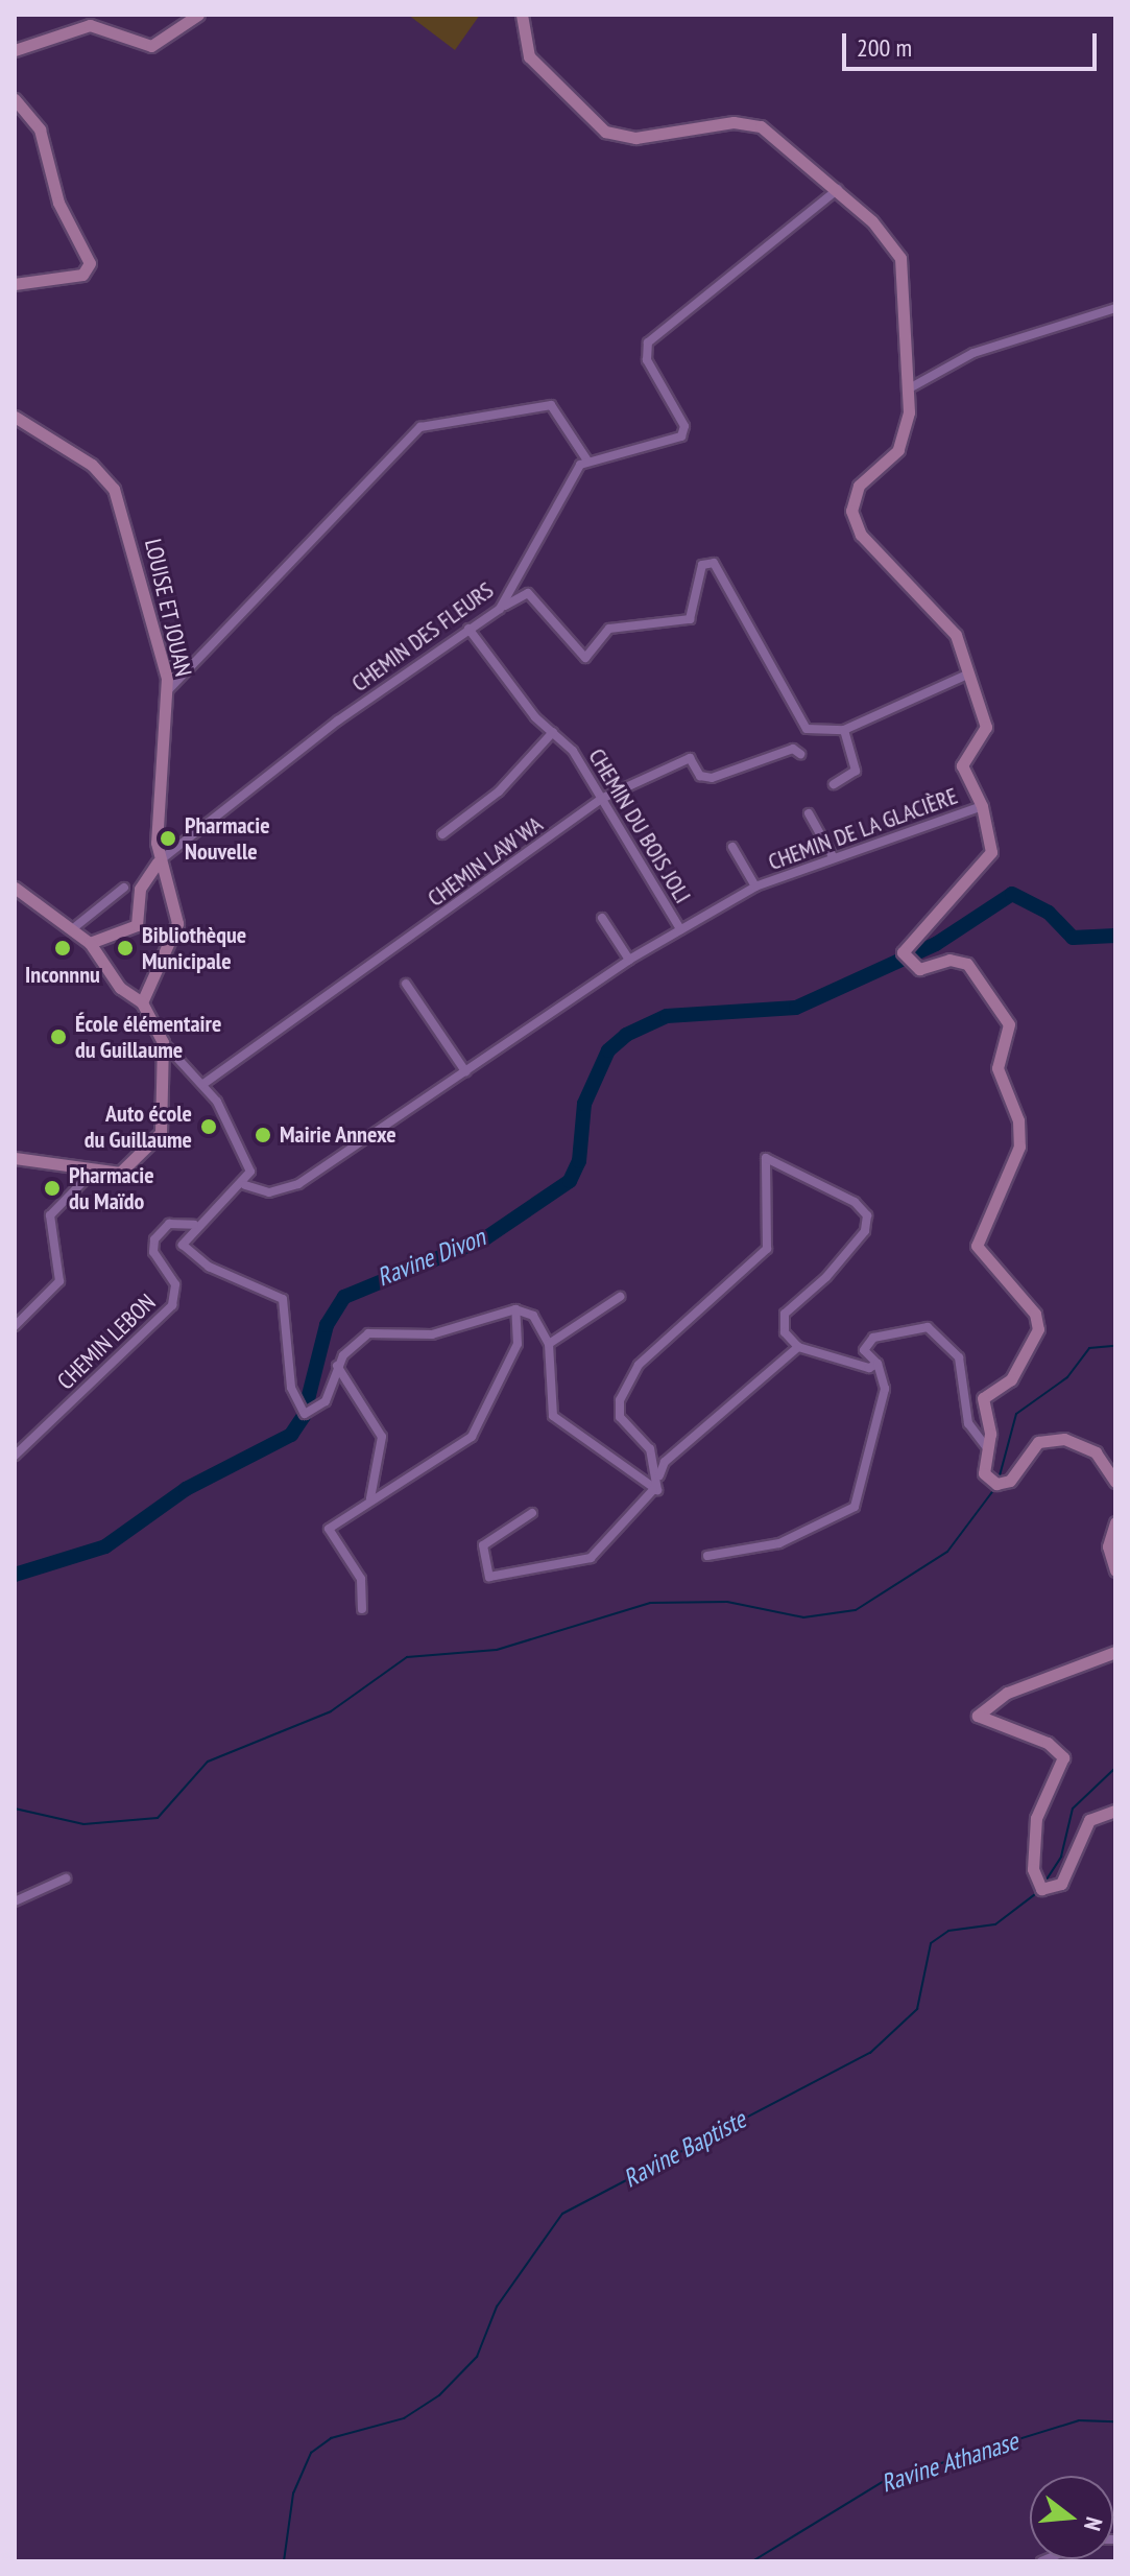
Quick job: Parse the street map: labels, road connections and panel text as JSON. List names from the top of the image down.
{
  "streets": {
    "street": [
      "LOUISE ET JOUAN",
      "CHEMIN DES FLEURS",
      "CHEMIN DU BOIS JOLI",
      "CHEMIN DE LA GLACIÈRE",
      "CHEMIN LAW WA",
      "CHEMIN LEBON"
    ]
  },
  "crossings": [
    ["LOUISE ET JOUAN", "CHEMIN DES FLEURS"],
    ["CHEMIN DES FLEURS", "CHEMIN DU BOIS JOLI"],
    ["CHEMIN DU BOIS JOLI", "CHEMIN DE LA GLACIÈRE"],
    ["CHEMIN DU BOIS JOLI", "CHEMIN LAW WA"]
  ],
  "water": ["Ravine Divon", "Ravine Baptiste", "Ravine Athanase"],
  "places": [
    "Pharmacie Nouvelle",
    "Inconnnu",
    "Bibliothèque Municipale",
    "École élémentaire du Guillaume",
    "Auto école du Guillaume",
    "Mairie Annexe",
    "Pharmacie du Maïdo"
  ],
  "scale_bar": "200 m",
  "north": "right"
}
